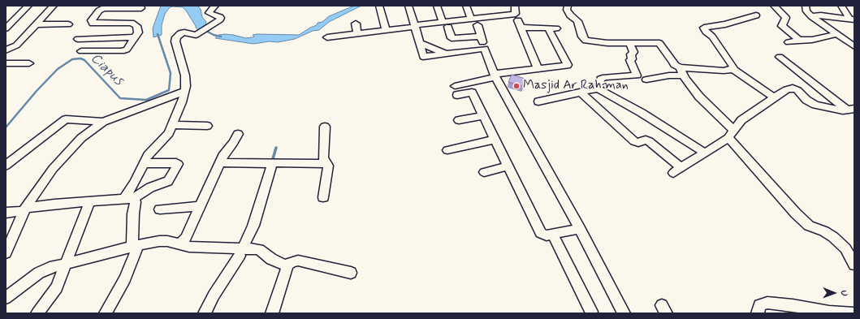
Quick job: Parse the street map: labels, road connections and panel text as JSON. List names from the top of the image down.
{
  "water": ["Ciapus"],
  "places": ["Masjid Ar Rahman"],
  "north": "right"
}
